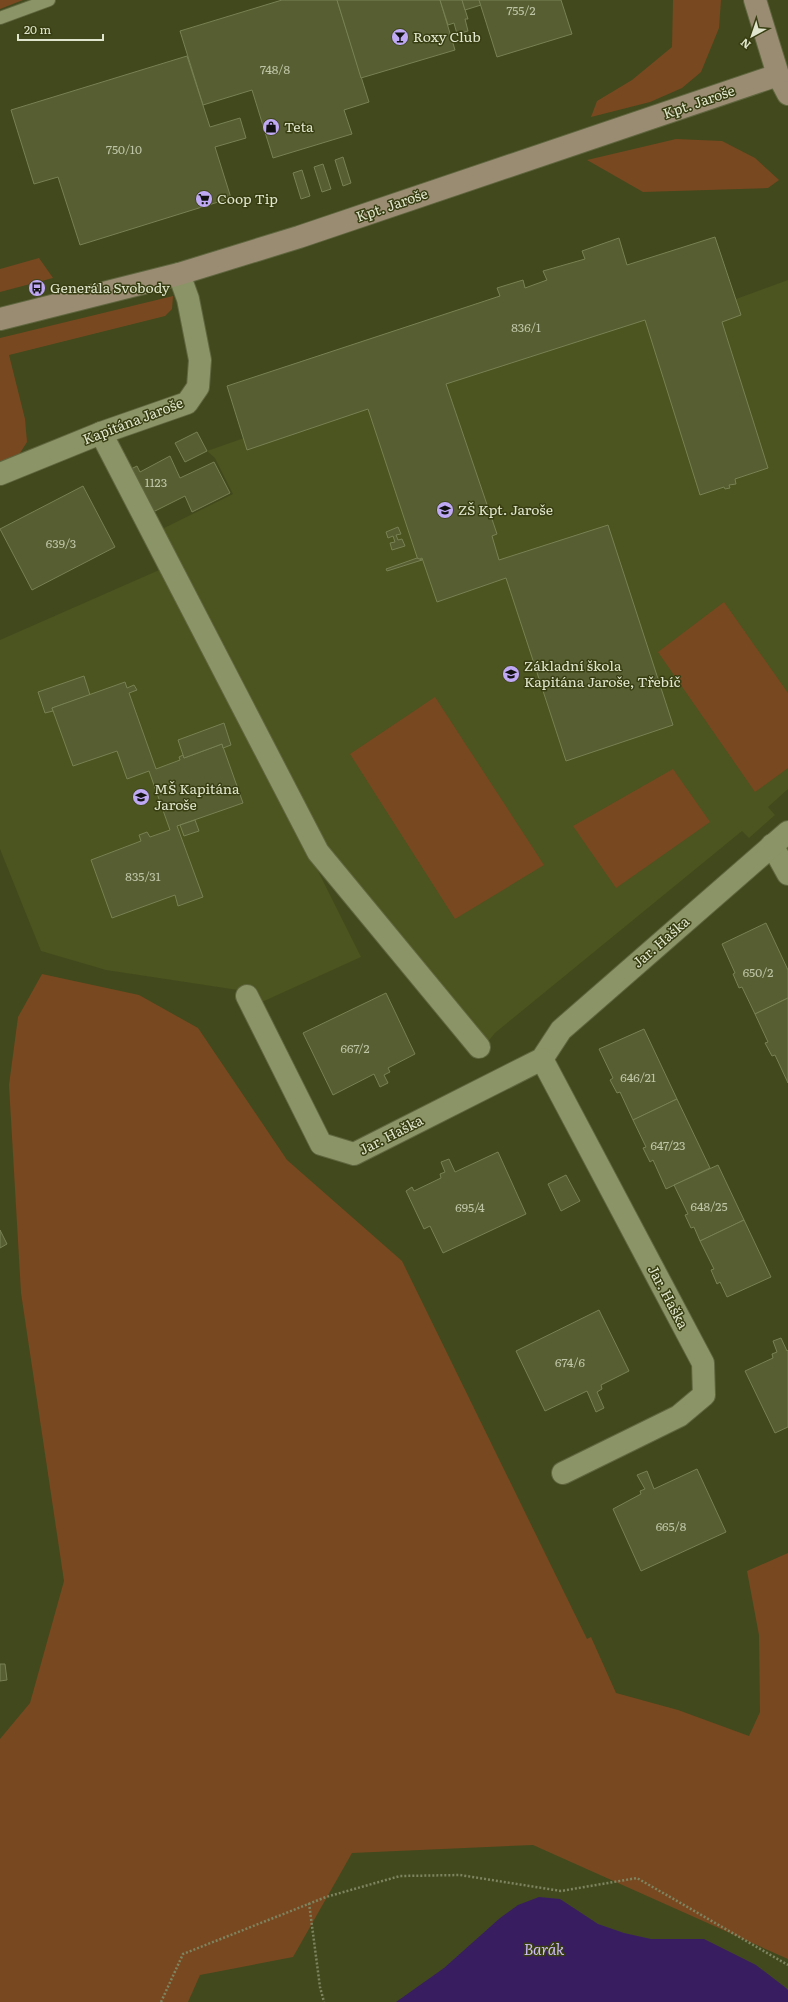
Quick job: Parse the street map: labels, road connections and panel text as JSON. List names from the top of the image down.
{
  "streets": {
    "street": ["Kpt. Jaroše", "Kapitána Jaroše", "Jar. Haška"]
  },
  "crossings": [
    ["Kpt. Jaroše", "Kapitána Jaroše"]
  ],
  "water": ["Barák"],
  "places": {
    "bar": ["Roxy Club"],
    "shop": ["Teta"],
    "supermarket": ["Coop Tip"],
    "bus stop": ["Generála Svobody"],
    "school or university": ["ZŠ Kpt. Jaroše", "Základní škola Kapitána Jaroše, Třebíč", "MŠ Kapitána Jaroše"]
  },
  "house_numbers": [
    "755/2",
    "748/8",
    "750/10",
    "836/1",
    "1123",
    "639/3",
    "835/31",
    "650/2",
    "667/2",
    "646/21",
    "647/23",
    "648/25",
    "695/4",
    "674/6",
    "665/8"
  ],
  "scale_bar": "20 m",
  "north": "bottom left"
}
